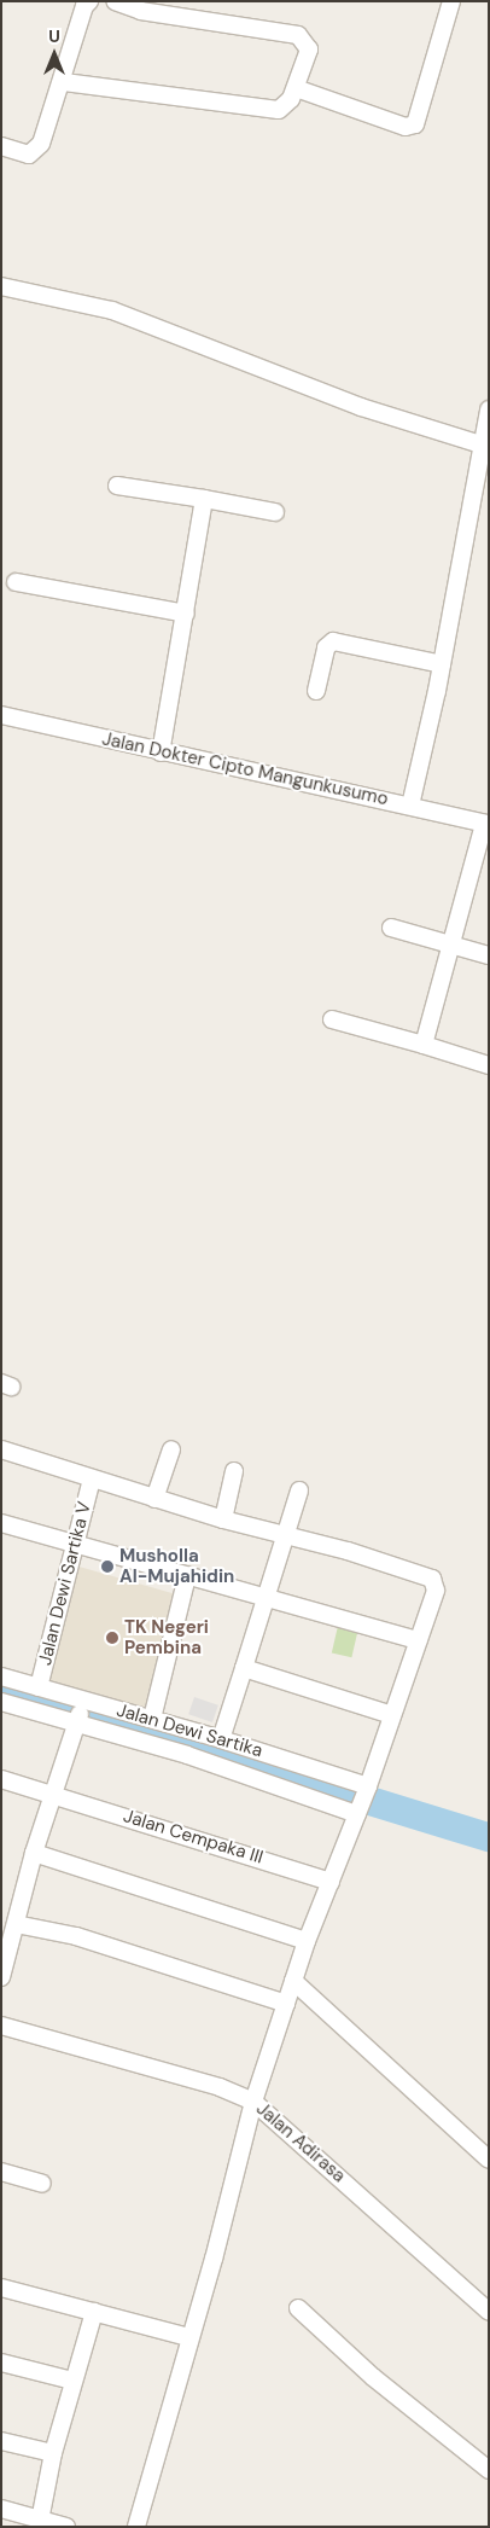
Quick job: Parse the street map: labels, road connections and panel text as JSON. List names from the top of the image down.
{
  "streets": {
    "street": [
      "Jalan Dokter Cipto Mangunkusumo",
      "Jalan Dewi Sartika V",
      "Jalan Dewi Sartika",
      "Jalan Cempaka III",
      "Jalan Adirasa"
    ]
  },
  "crossings": [
    ["Jalan Dewi Sartika V", "Jalan Dewi Sartika"]
  ],
  "places": ["Musholla Al-Mujahidin", "TK Negeri Pembina"],
  "north": "top"
}
